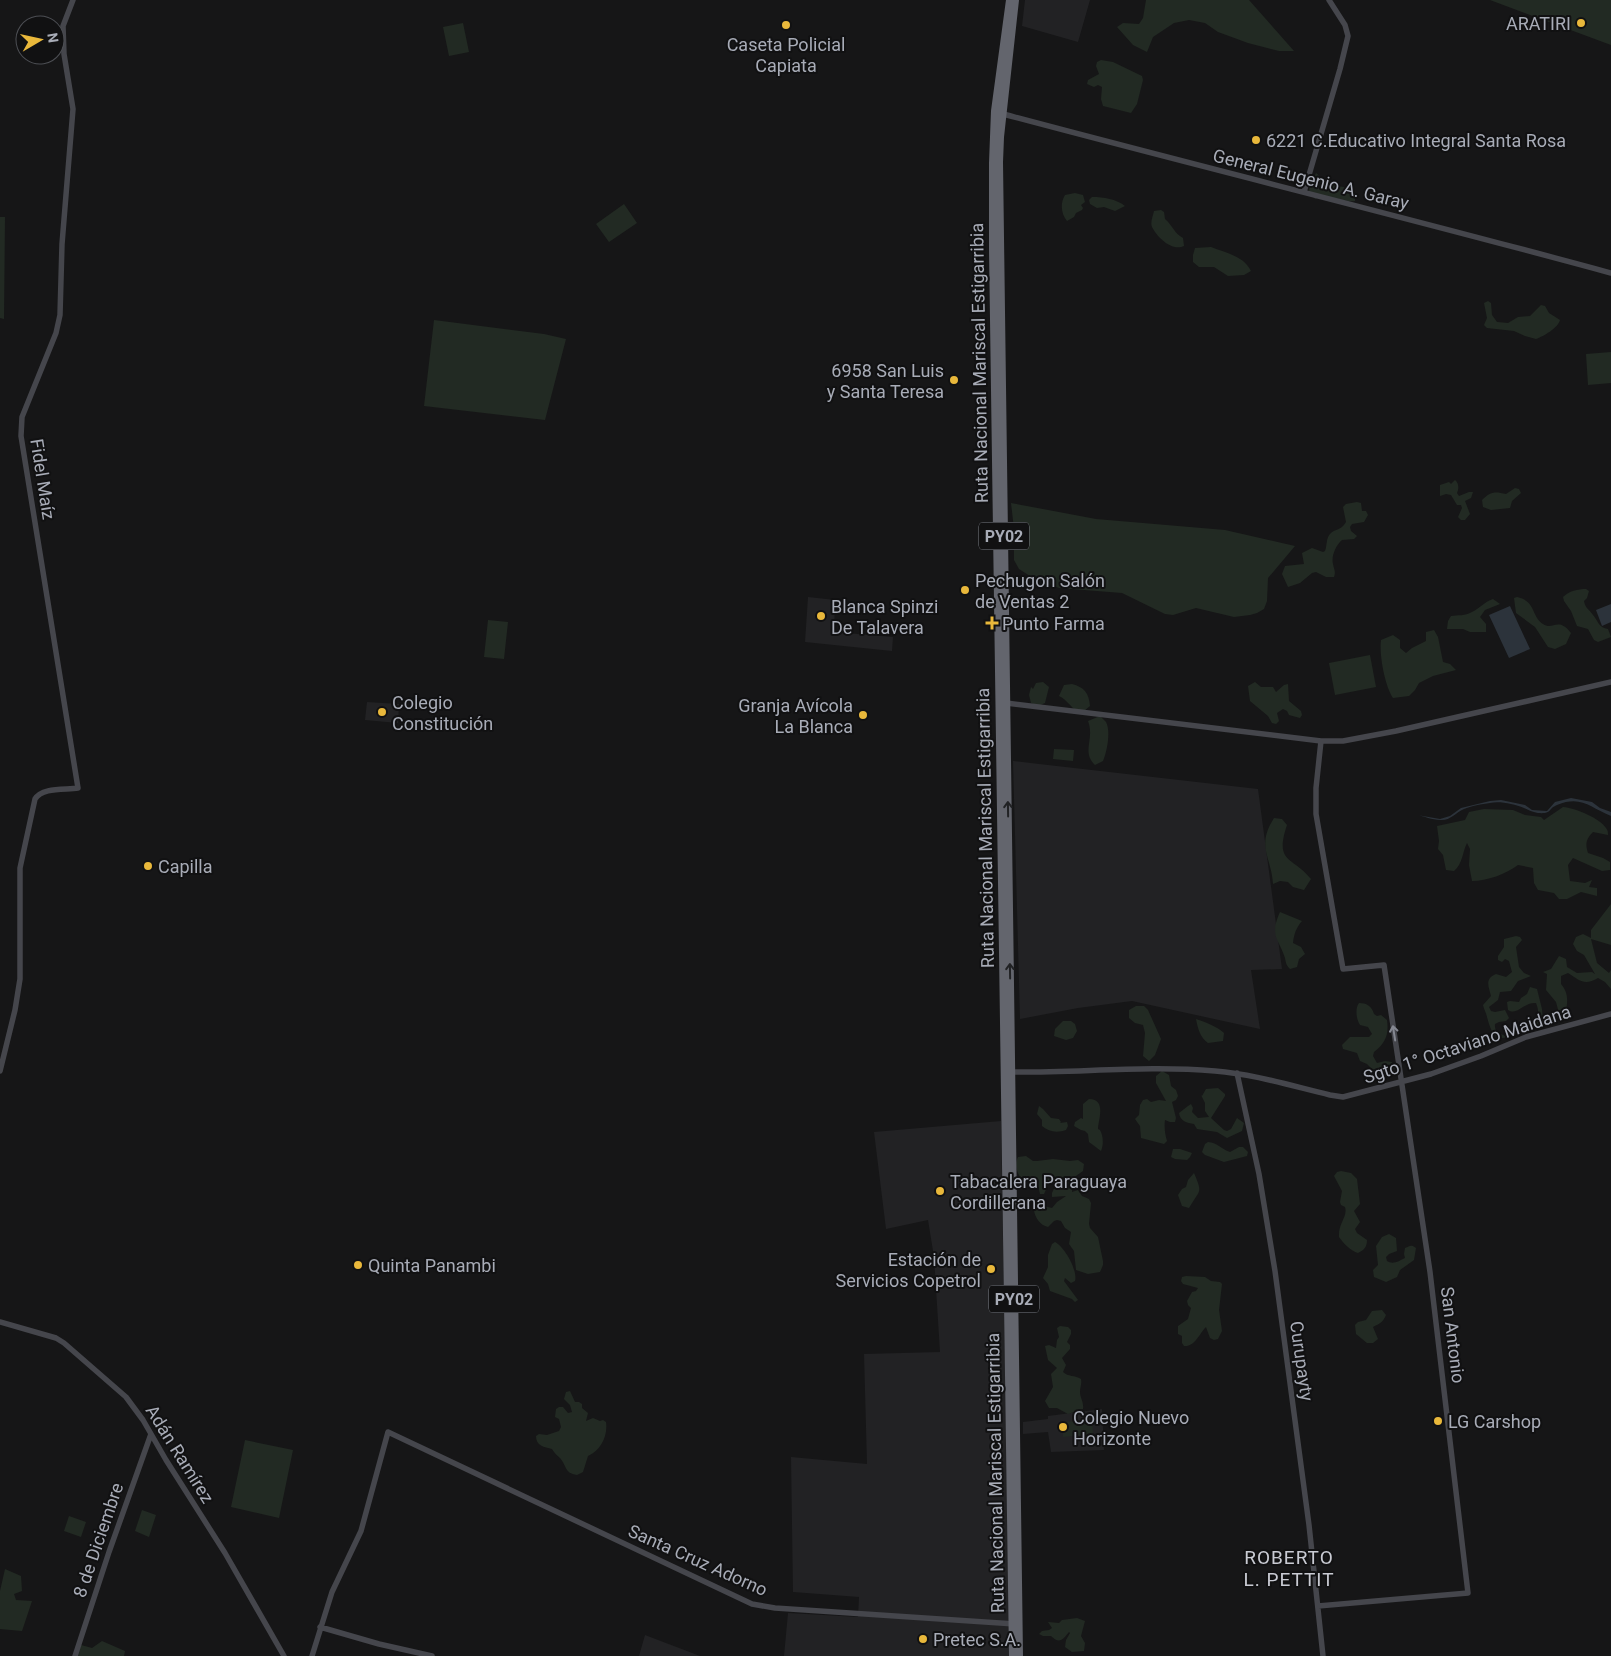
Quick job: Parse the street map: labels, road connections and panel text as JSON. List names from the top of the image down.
{
  "streets": {
    "highway": ["Ruta Nacional Mariscal Estigarribia", "PY02"],
    "street": [
      "General Eugenio A. Garay",
      "Fidel Maíz",
      "Sgto 1° Octaviano Maidana",
      "San Antonio",
      "Curupayty",
      "Adán Ramírez",
      "8 de Diciembre",
      "Santa Cruz Adorno"
    ]
  },
  "crossings": [
    ["General Eugenio A. Garay", "Ruta Nacional Mariscal Estigarribia"],
    ["Ruta Nacional Mariscal Estigarribia", "Sgto 1° Octaviano Maidana"],
    ["Ruta Nacional Mariscal Estigarribia", "Santa Cruz Adorno"],
    ["Sgto 1° Octaviano Maidana", "San Antonio"],
    ["Sgto 1° Octaviano Maidana", "Curupayty"],
    ["San Antonio", "Curupayty"],
    ["Adán Ramírez", "8 de Diciembre"]
  ],
  "districts": ["ROBERTO L. PETTIT"],
  "places": {
    "other": [
      "ARATIRI",
      "Caseta Policial Capiata",
      "6221 C.Educativo Integral Santa Rosa",
      "6958 San Luis y Santa Teresa",
      "Pechugon Salón de Ventas 2",
      "Blanca Spinzi De Talavera",
      "Colegio Constitución",
      "Granja Avícola La Blanca",
      "Capilla",
      "Tabacalera Paraguaya Cordillerana",
      "Quinta Panambi",
      "Estación de Servicios Copetrol",
      "LG Carshop",
      "Colegio Nuevo Horizonte",
      "Pretec S.A."
    ],
    "health": ["Punto Farma"]
  },
  "north": "right"
}
